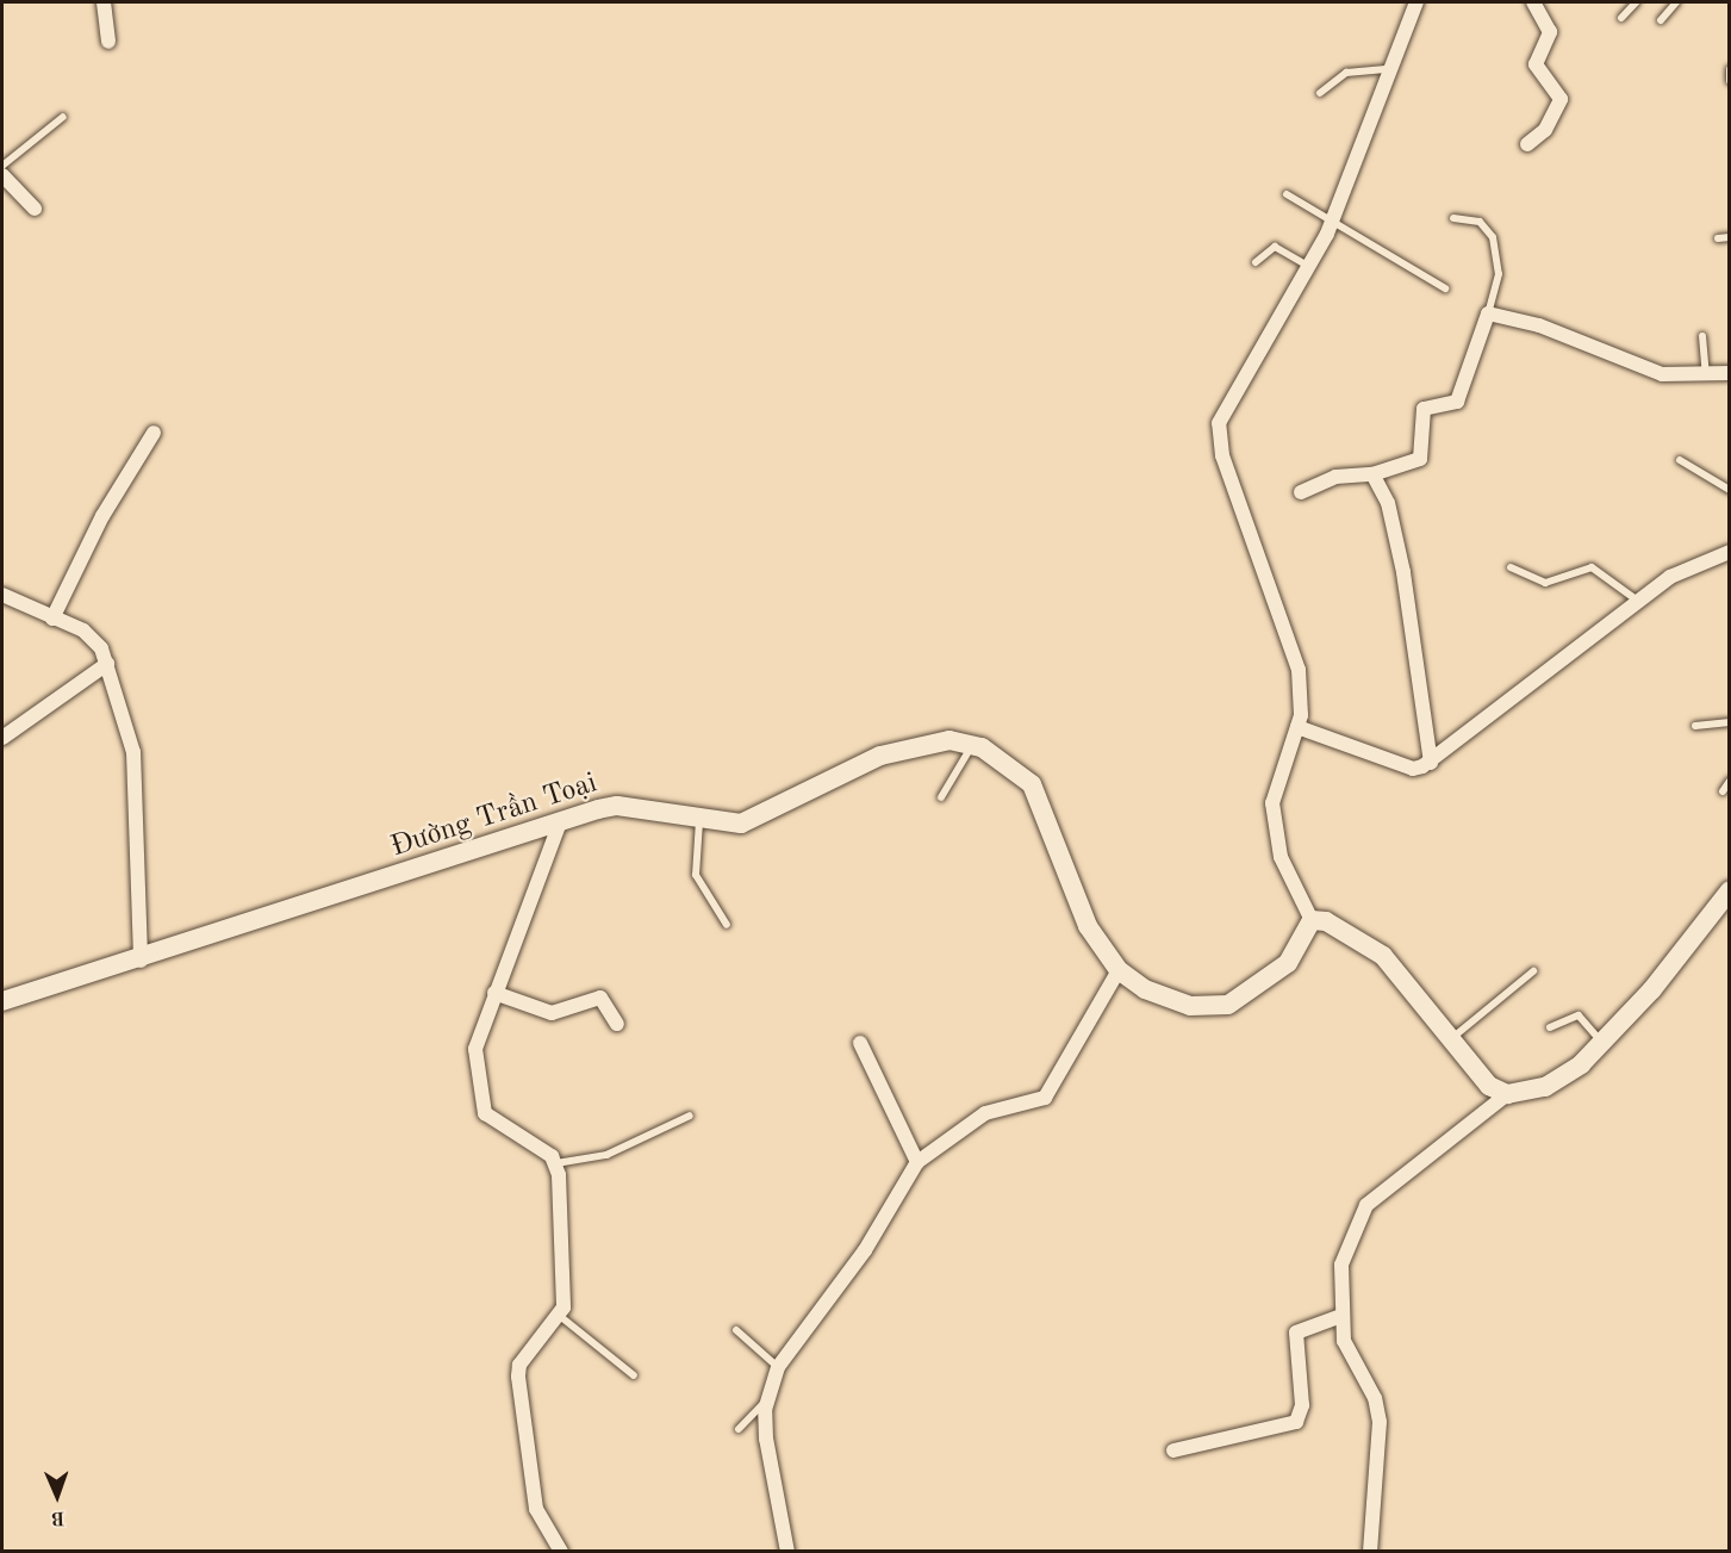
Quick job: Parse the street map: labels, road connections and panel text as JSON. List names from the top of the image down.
{
  "streets": {
    "street": ["Đường Trần Toại"]
  },
  "north": "bottom"
}
